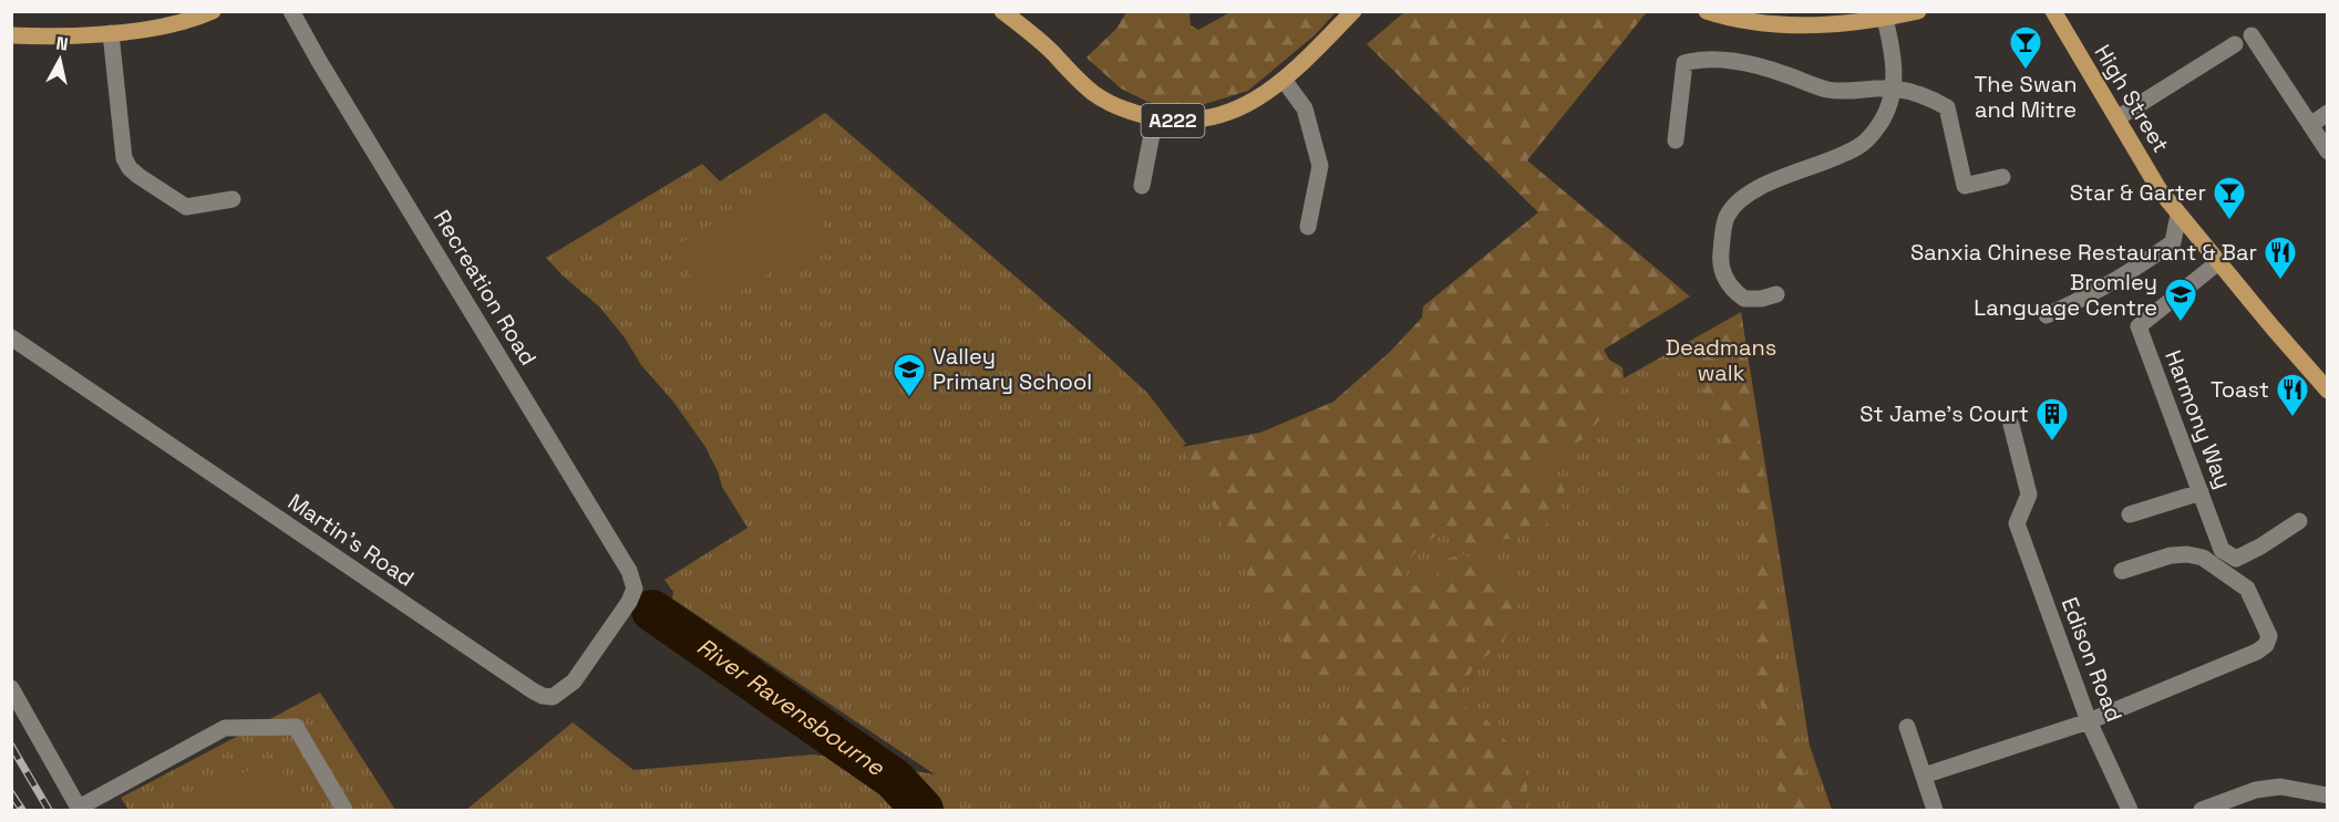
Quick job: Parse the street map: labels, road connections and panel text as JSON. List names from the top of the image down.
{
  "streets": {
    "main road": ["High Street", "A222"],
    "street": [
      "Recreation Road",
      "Harmony Way",
      "Martin's Road",
      "Edison Road"
    ]
  },
  "crossings": [
    ["High Street", "Harmony Way"],
    ["Recreation Road", "Martin's Road"]
  ],
  "water": ["River Ravensbourne"],
  "parks": ["Deadmans walk"],
  "places": {
    "bar": ["The Swan and Mitre", "Star & Garter"],
    "restaurant": ["Sanxia Chinese Restaurant & Bar", "Toast"],
    "school or university": ["Bromley Language Centre", "Valley Primary School"],
    "building": ["St Jame's Court"]
  },
  "north": "top"
}
